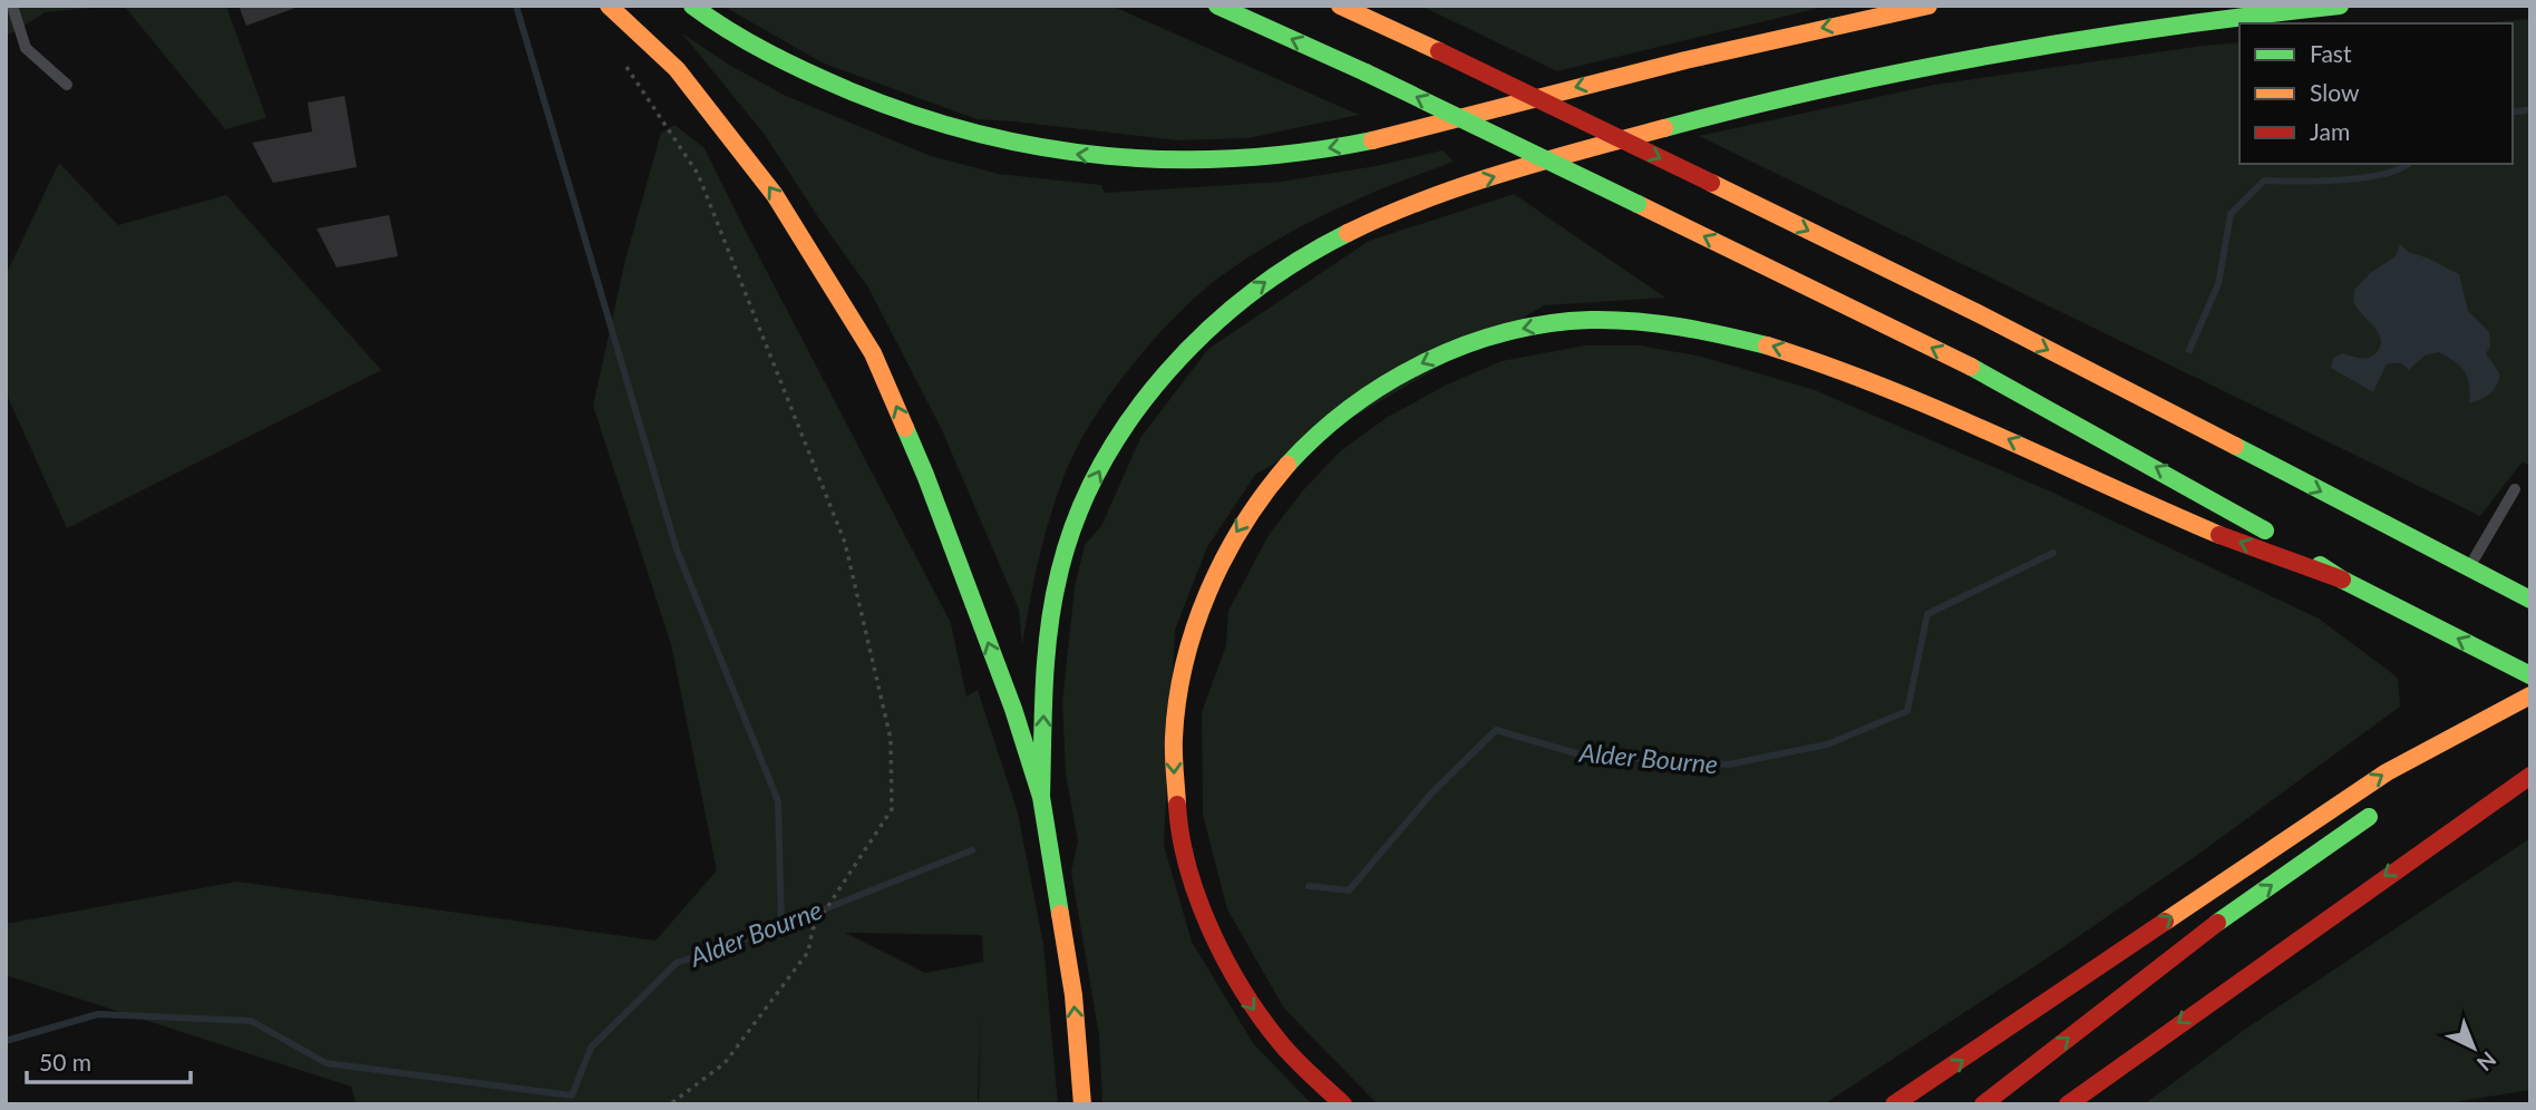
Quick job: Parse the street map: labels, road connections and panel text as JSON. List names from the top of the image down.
{
  "water": ["Alder Bourne"],
  "legend": ["Fast", "Slow", "Jam"],
  "scale_bar": "50 m",
  "north": "bottom right"
}
